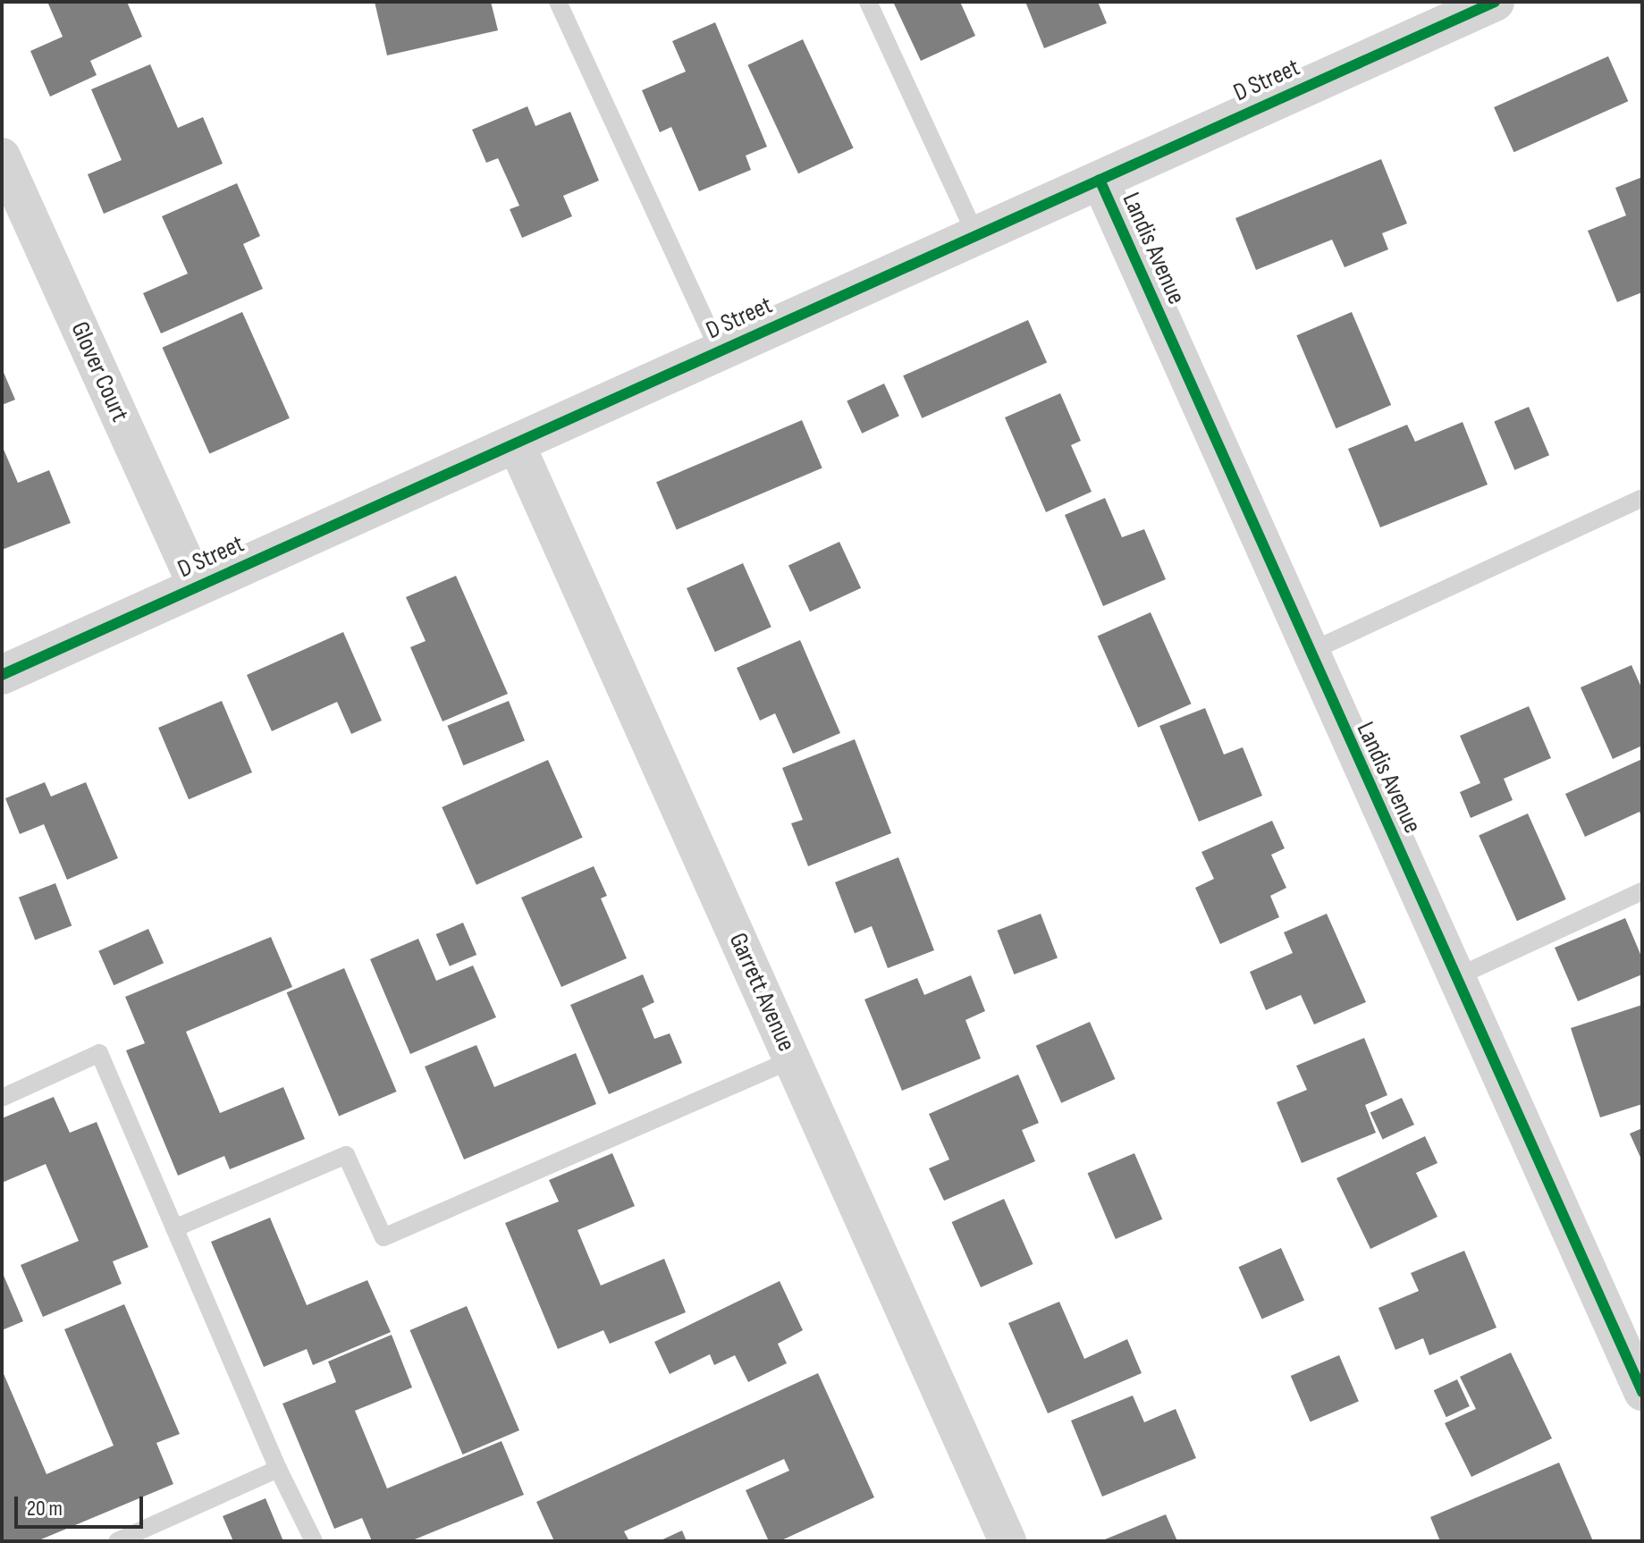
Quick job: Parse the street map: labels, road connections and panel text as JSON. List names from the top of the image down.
{
  "streets": {
    "street": [
      "D Street",
      "Landis Avenue",
      "Glover Court",
      "Garrett Avenue"
    ]
  },
  "crossings": [
    ["D Street", "Landis Avenue"],
    ["D Street", "Glover Court"],
    ["D Street", "Garrett Avenue"]
  ],
  "scale_bar": "20 m"
}
